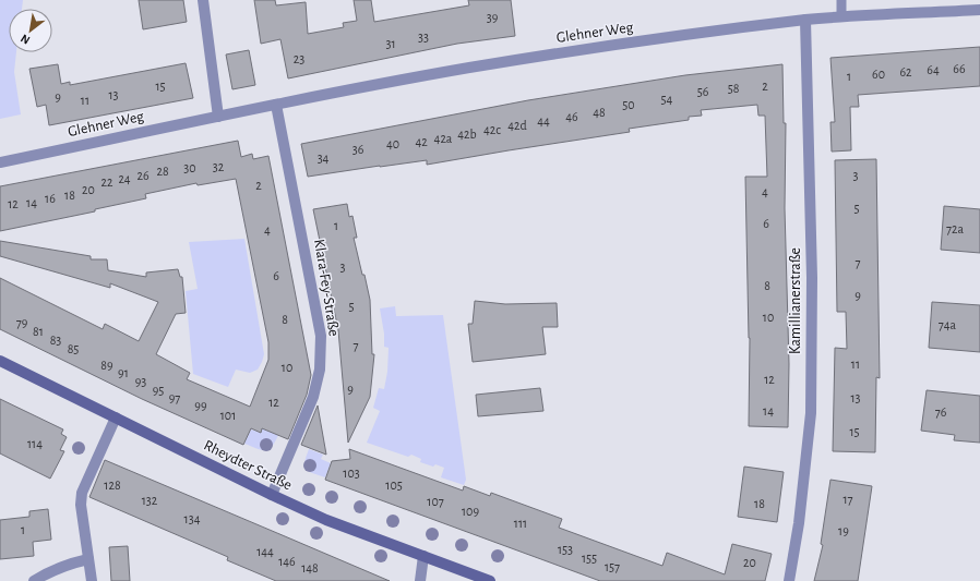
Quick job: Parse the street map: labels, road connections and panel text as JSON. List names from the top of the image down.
{
  "streets": {
    "main road": ["Rheydter Straße"],
    "street": ["Glehner Weg", "Klara-Fey-Straße", "Kamillianerstraße"]
  },
  "crossings": [
    ["Glehner Weg", "Klara-Fey-Straße"],
    ["Glehner Weg", "Kamillianerstraße"],
    ["Klara-Fey-Straße", "Rheydter Straße"]
  ],
  "house_numbers": [
    "39",
    "33",
    "31",
    "23",
    "66",
    "64",
    "62",
    "60",
    "1",
    "15",
    "2",
    "58",
    "56",
    "13",
    "9",
    "54",
    "11",
    "50",
    "48",
    "46",
    "44",
    "42d",
    "42c",
    "42b",
    "42a",
    "42",
    "40",
    "36",
    "34",
    "32",
    "30",
    "28",
    "26",
    "3",
    "24",
    "22",
    "2",
    "20",
    "4",
    "18",
    "16",
    "14",
    "12",
    "5",
    "6",
    "1",
    "72a",
    "4",
    "7",
    "3",
    "6",
    "8",
    "9",
    "5",
    "10",
    "8",
    "79",
    "74a",
    "81",
    "83",
    "7",
    "85",
    "11",
    "89",
    "10",
    "91",
    "12",
    "93",
    "9",
    "95",
    "97",
    "13",
    "12",
    "99",
    "14",
    "76",
    "101",
    "15",
    "114",
    "103",
    "128",
    "105",
    "17",
    "132",
    "107",
    "18",
    "109",
    "134",
    "111",
    "1",
    "19",
    "153",
    "144",
    "155",
    "146",
    "20",
    "157",
    "148"
  ],
  "north": "bottom left"
}
